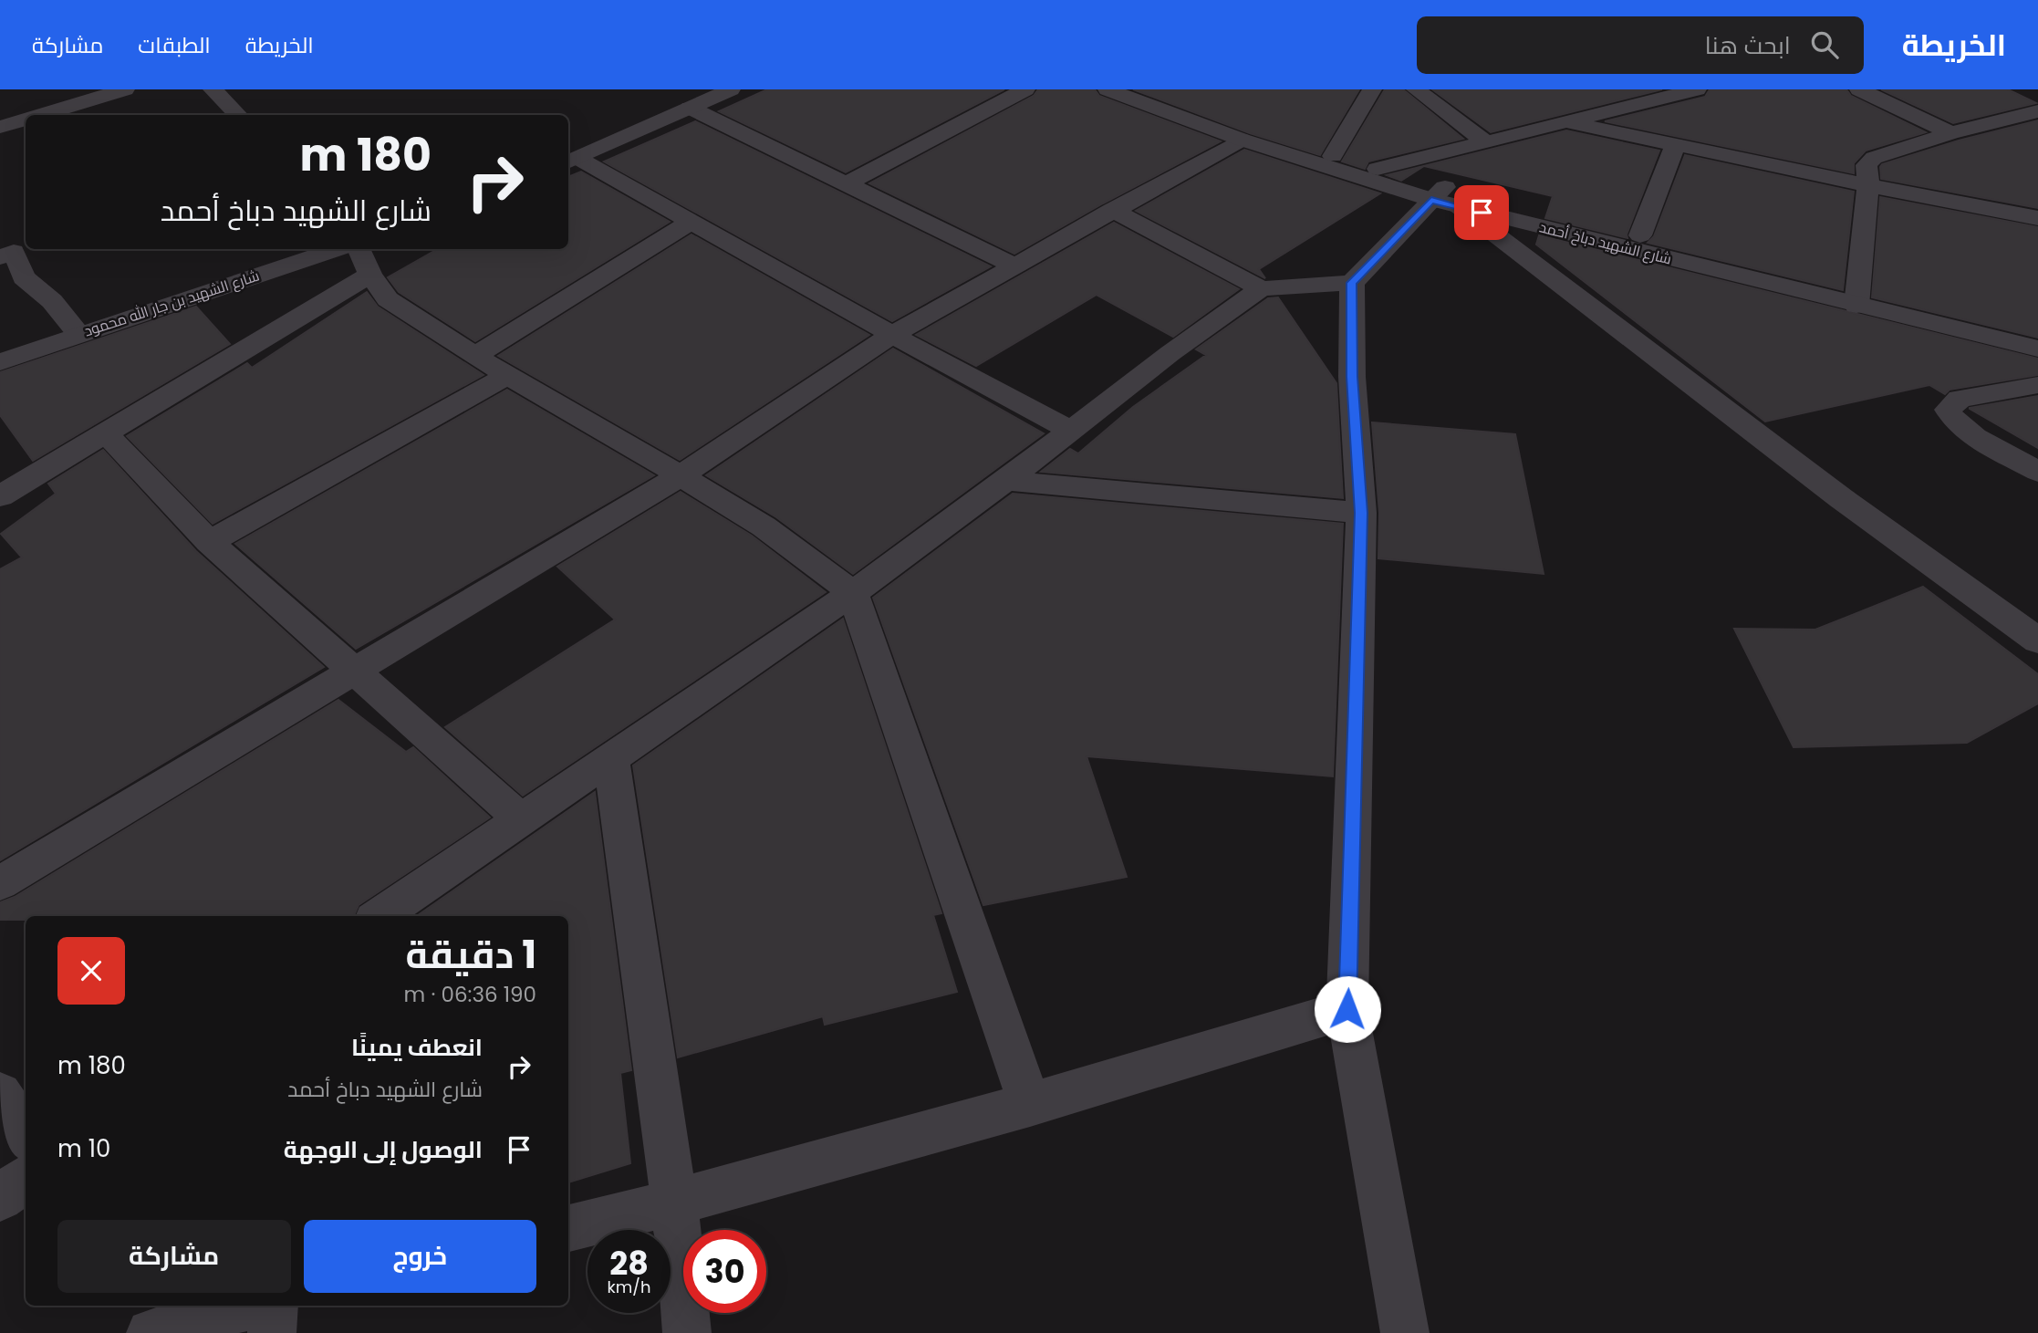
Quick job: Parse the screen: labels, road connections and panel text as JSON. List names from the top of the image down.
{
  "streets": {
    "street": ["شارع الشهيد دباخ أحمد", "شارع الشهيد بن جار الله محمود"]
  },
  "page": {
    "header": "الخريطة",
    "search": "ابحث هنا",
    "nav": ["الخريطة", "الطبقات", "مشاركة"],
    "turn": ["180 m", "شارع الشهيد دباخ أحمد"],
    "heading": ["1 دقيقة", "190 m · 06:36"],
    "list": [
      {
        "name": "انعطف يمينًا",
        "note": "شارع الشهيد دباخ أحمد",
        "value": "180 m"
      },
      {
        "name": "الوصول إلى الوجهة",
        "value": "10 m"
      }
    ],
    "buttons": ["خروج", "مشاركة"],
    "speed": "28 km/h",
    "limit": "30"
  }
}
